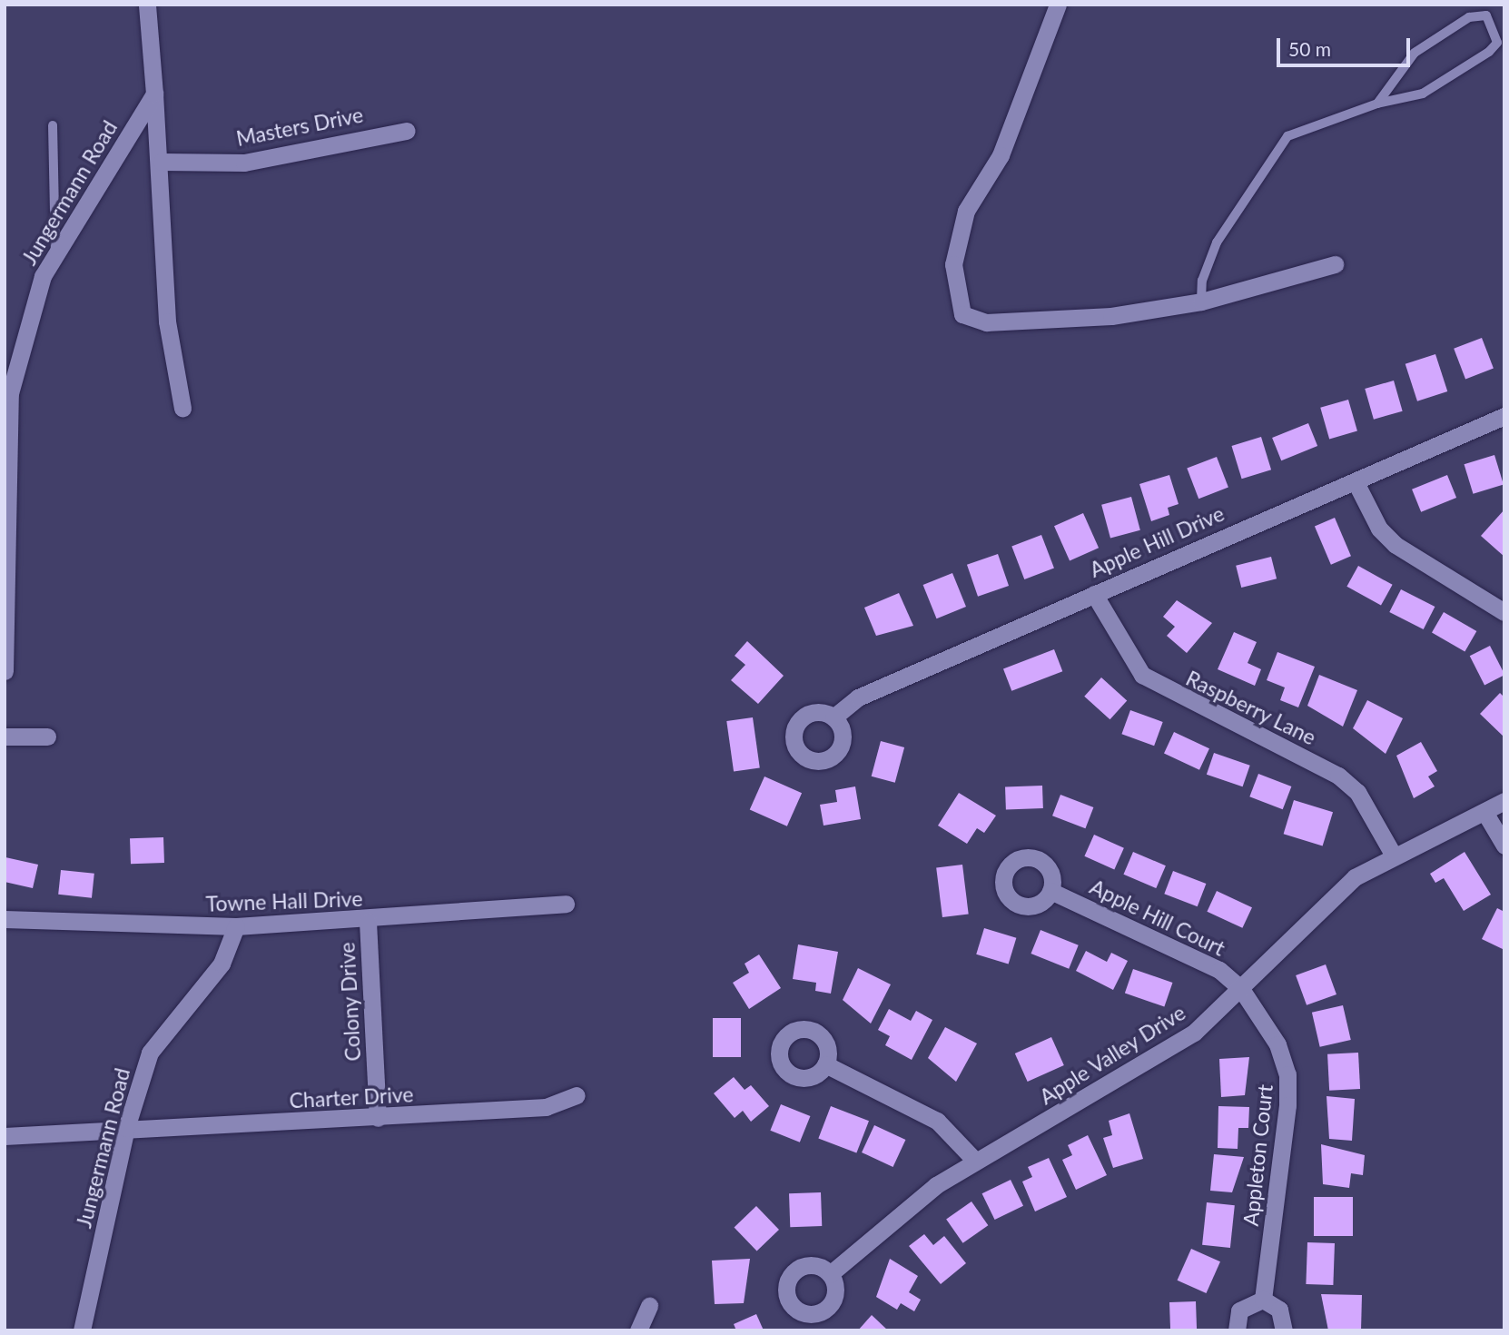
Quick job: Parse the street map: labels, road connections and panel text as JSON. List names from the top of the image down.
{
  "streets": {
    "street": [
      "Masters Drive",
      "Jungermann Road",
      "Apple Hill Drive",
      "Raspberry Lane",
      "Towne Hall Drive",
      "Apple Hill Court",
      "Colony Drive",
      "Apple Valley Drive",
      "Charter Drive",
      "Appleton Court"
    ]
  },
  "crossings": [
    ["Jungermann Road", "Towne Hall Drive"],
    ["Jungermann Road", "Charter Drive"],
    ["Apple Hill Drive", "Raspberry Lane"],
    ["Raspberry Lane", "Apple Valley Drive"],
    ["Towne Hall Drive", "Colony Drive"],
    ["Apple Hill Court", "Apple Valley Drive"],
    ["Apple Hill Court", "Appleton Court"],
    ["Colony Drive", "Charter Drive"],
    ["Apple Valley Drive", "Appleton Court"]
  ],
  "scale_bar": "50 m"
}
